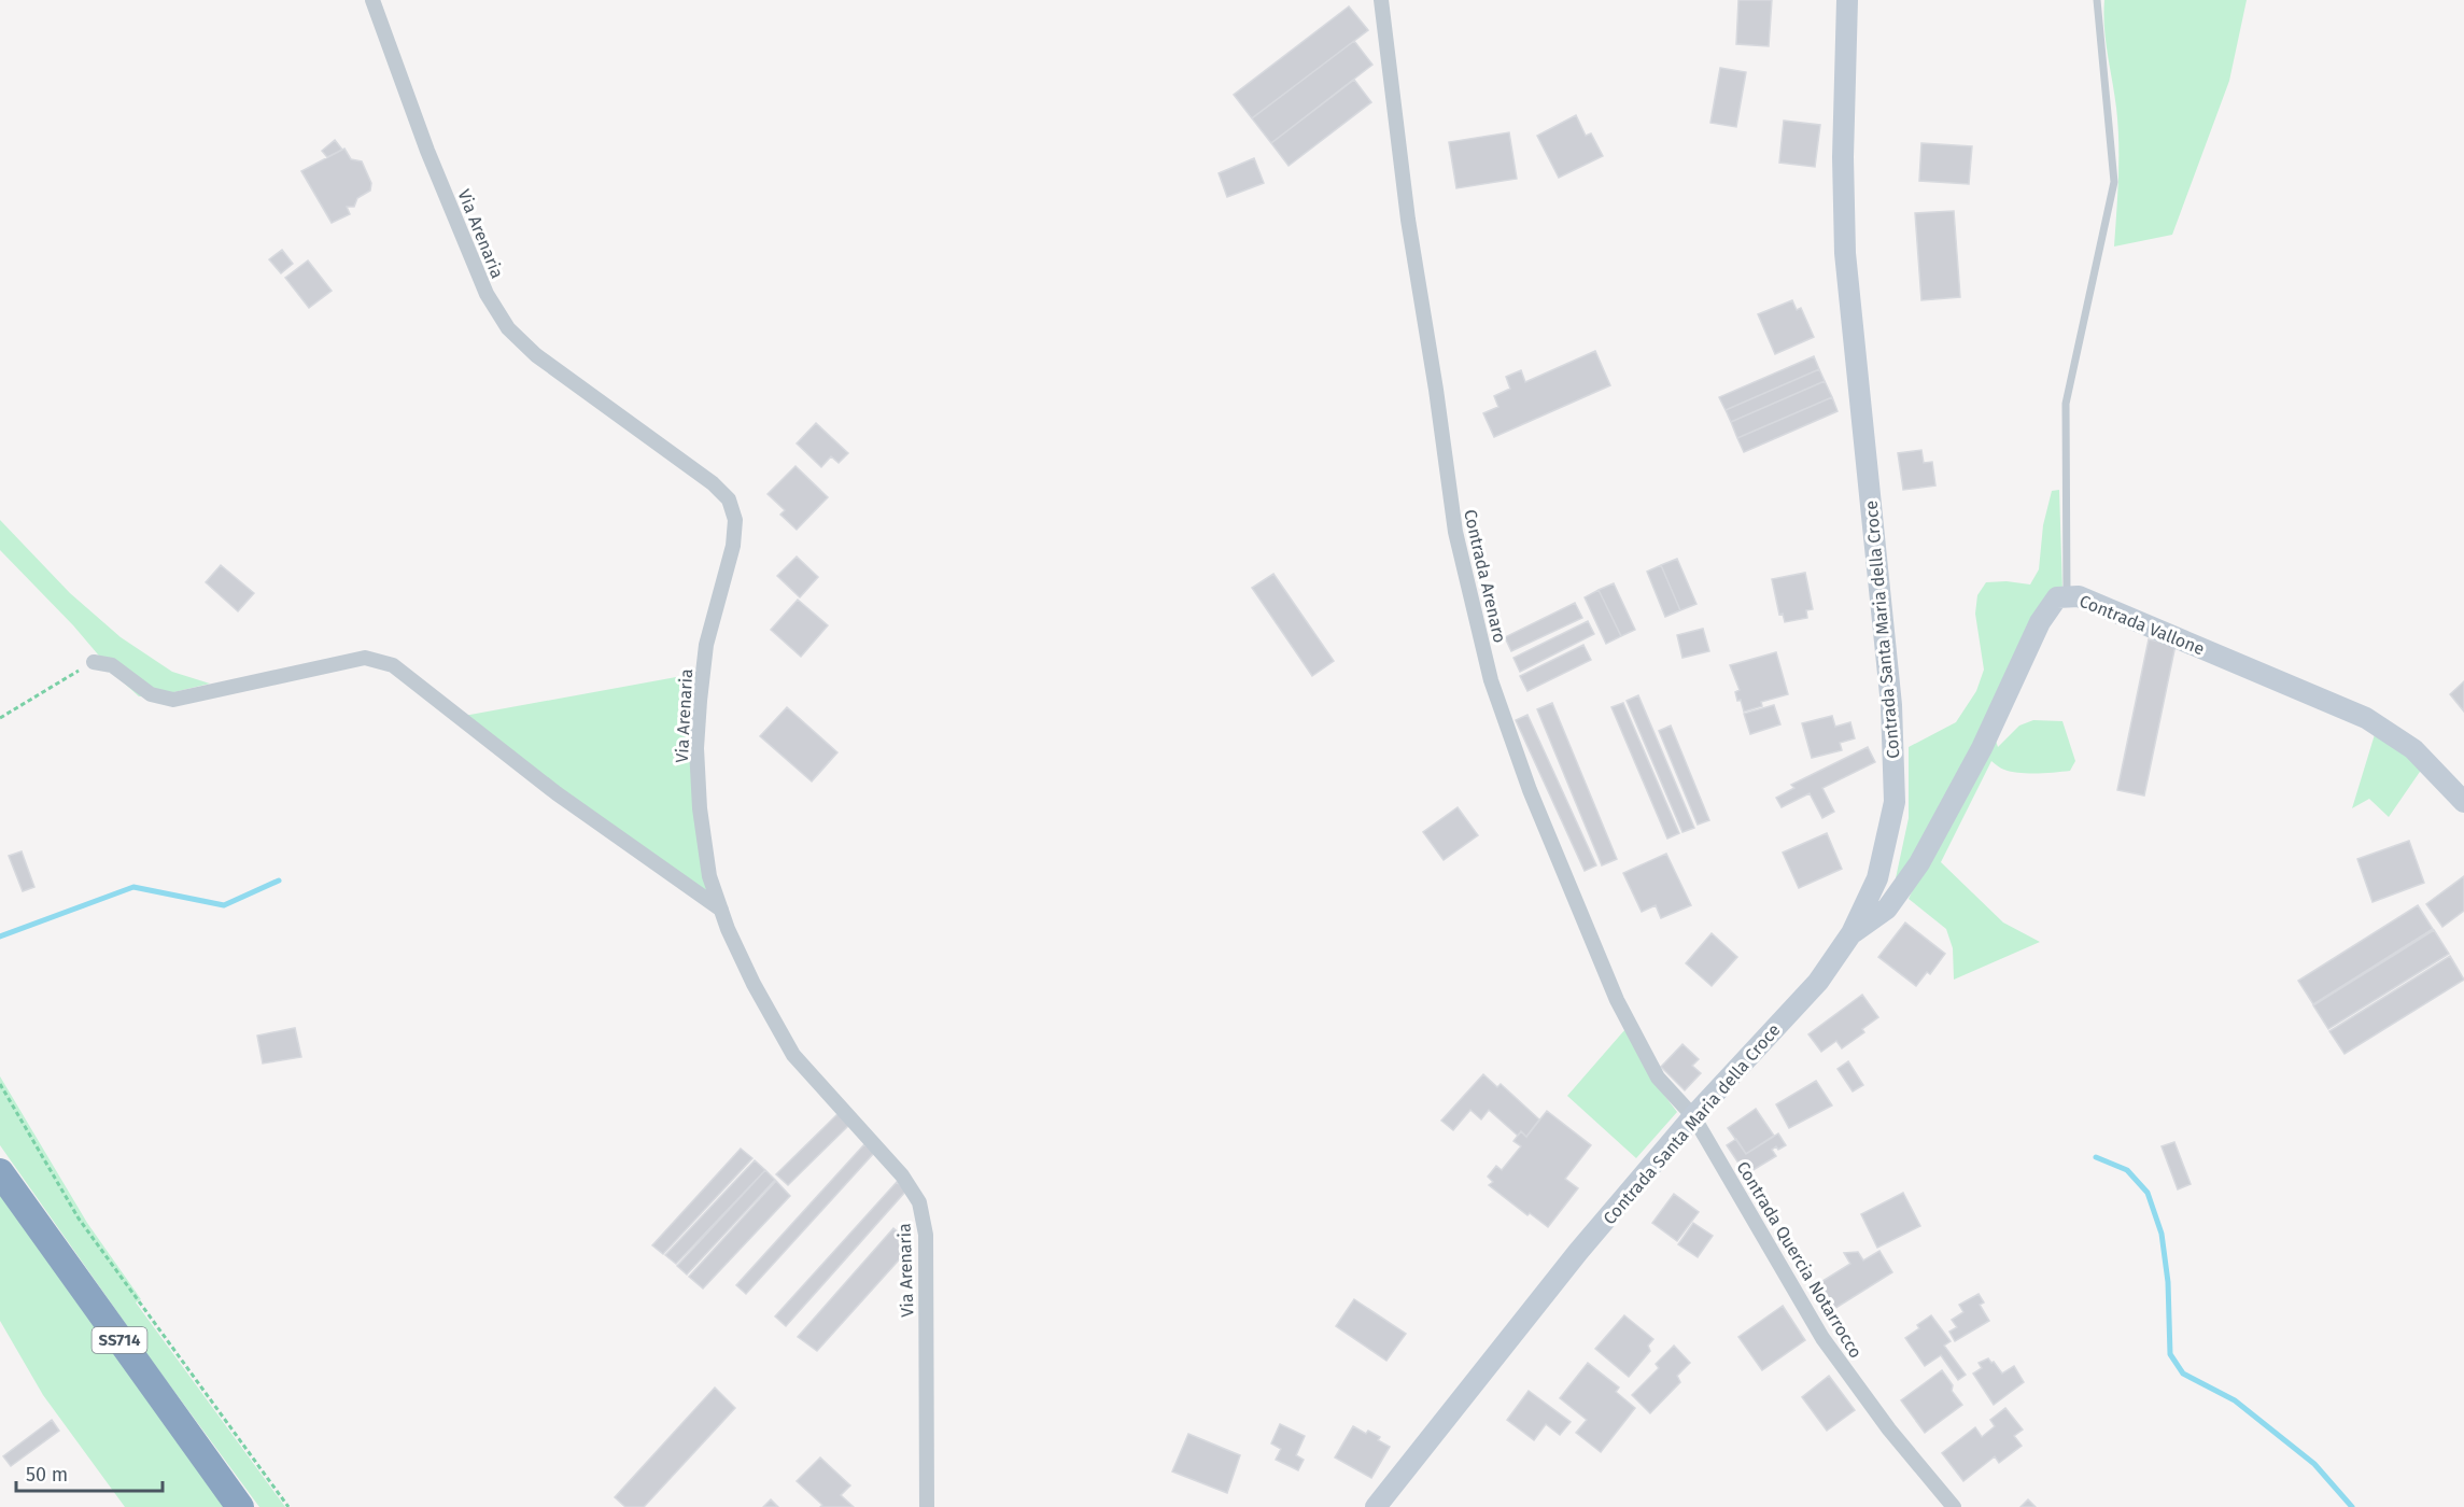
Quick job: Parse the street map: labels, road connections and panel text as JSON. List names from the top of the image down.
{
  "streets": {
    "highway": ["SS714"],
    "main road": ["Contrada Vallone", "Contrada Santa Maria della Croce"],
    "street": ["Via Arenaria", "Contrada Arenaro", "Contrada Quercia Notarrocco"]
  },
  "crossings": [
    ["Contrada Arenaro", "Contrada Santa Maria della Croce"],
    ["Contrada Arenaro", "Contrada Quercia Notarrocco"],
    ["Contrada Vallone", "Contrada Santa Maria della Croce"],
    ["Contrada Santa Maria della Croce", "Contrada Quercia Notarrocco"]
  ],
  "scale_bar": "50 m"
}
